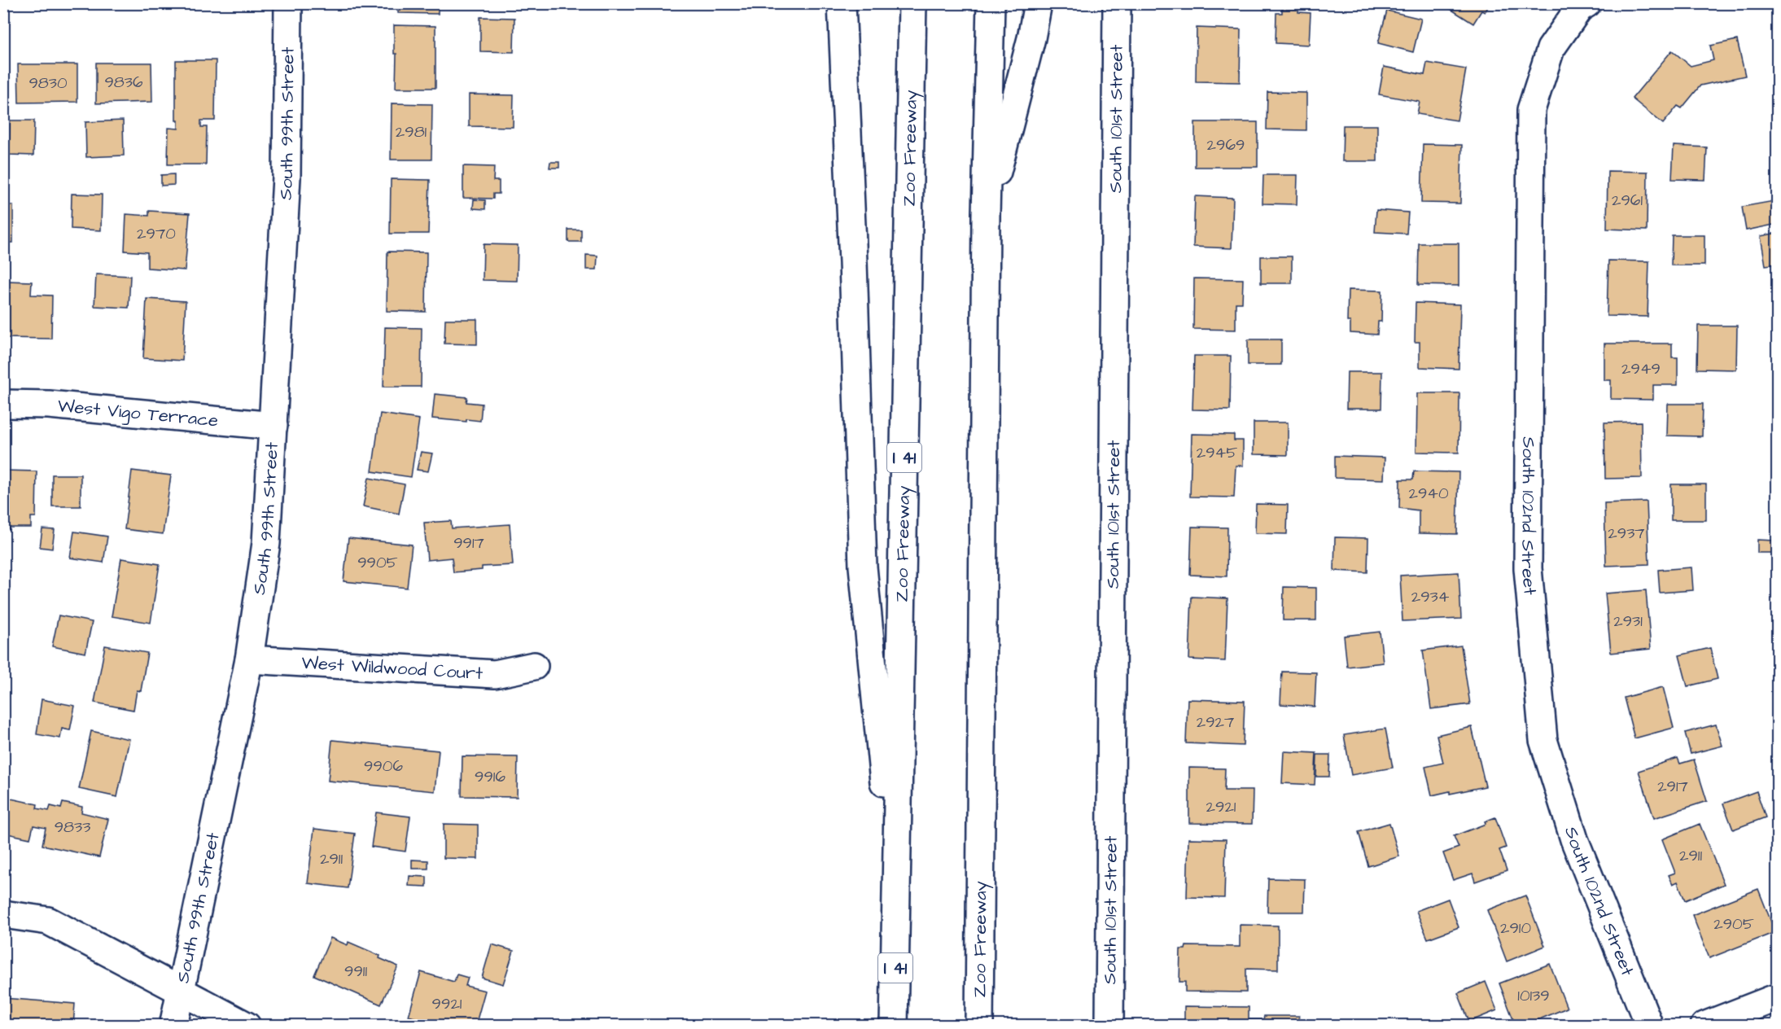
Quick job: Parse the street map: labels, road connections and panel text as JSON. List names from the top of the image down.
{
  "streets": {
    "main road": [
      "South 101st Street",
      "South 99th Street",
      "Zoo Freeway",
      "West Vigo Terrace",
      "I 41",
      "South 102nd Street",
      "West Wildwood Court"
    ]
  },
  "crossings": [
    ["South 99th Street", "West Vigo Terrace"],
    ["South 99th Street", "West Wildwood Court"]
  ],
  "house_numbers": [
    "9836",
    "9830",
    "2981",
    "2969",
    "2961",
    "2970",
    "2949",
    "2945",
    "2940",
    "2937",
    "9917",
    "9905",
    "2934",
    "2931",
    "2927",
    "9906",
    "9916",
    "2917",
    "2921",
    "9833",
    "2911",
    "2911",
    "2905",
    "2910",
    "9911",
    "10139",
    "9921"
  ]
}
